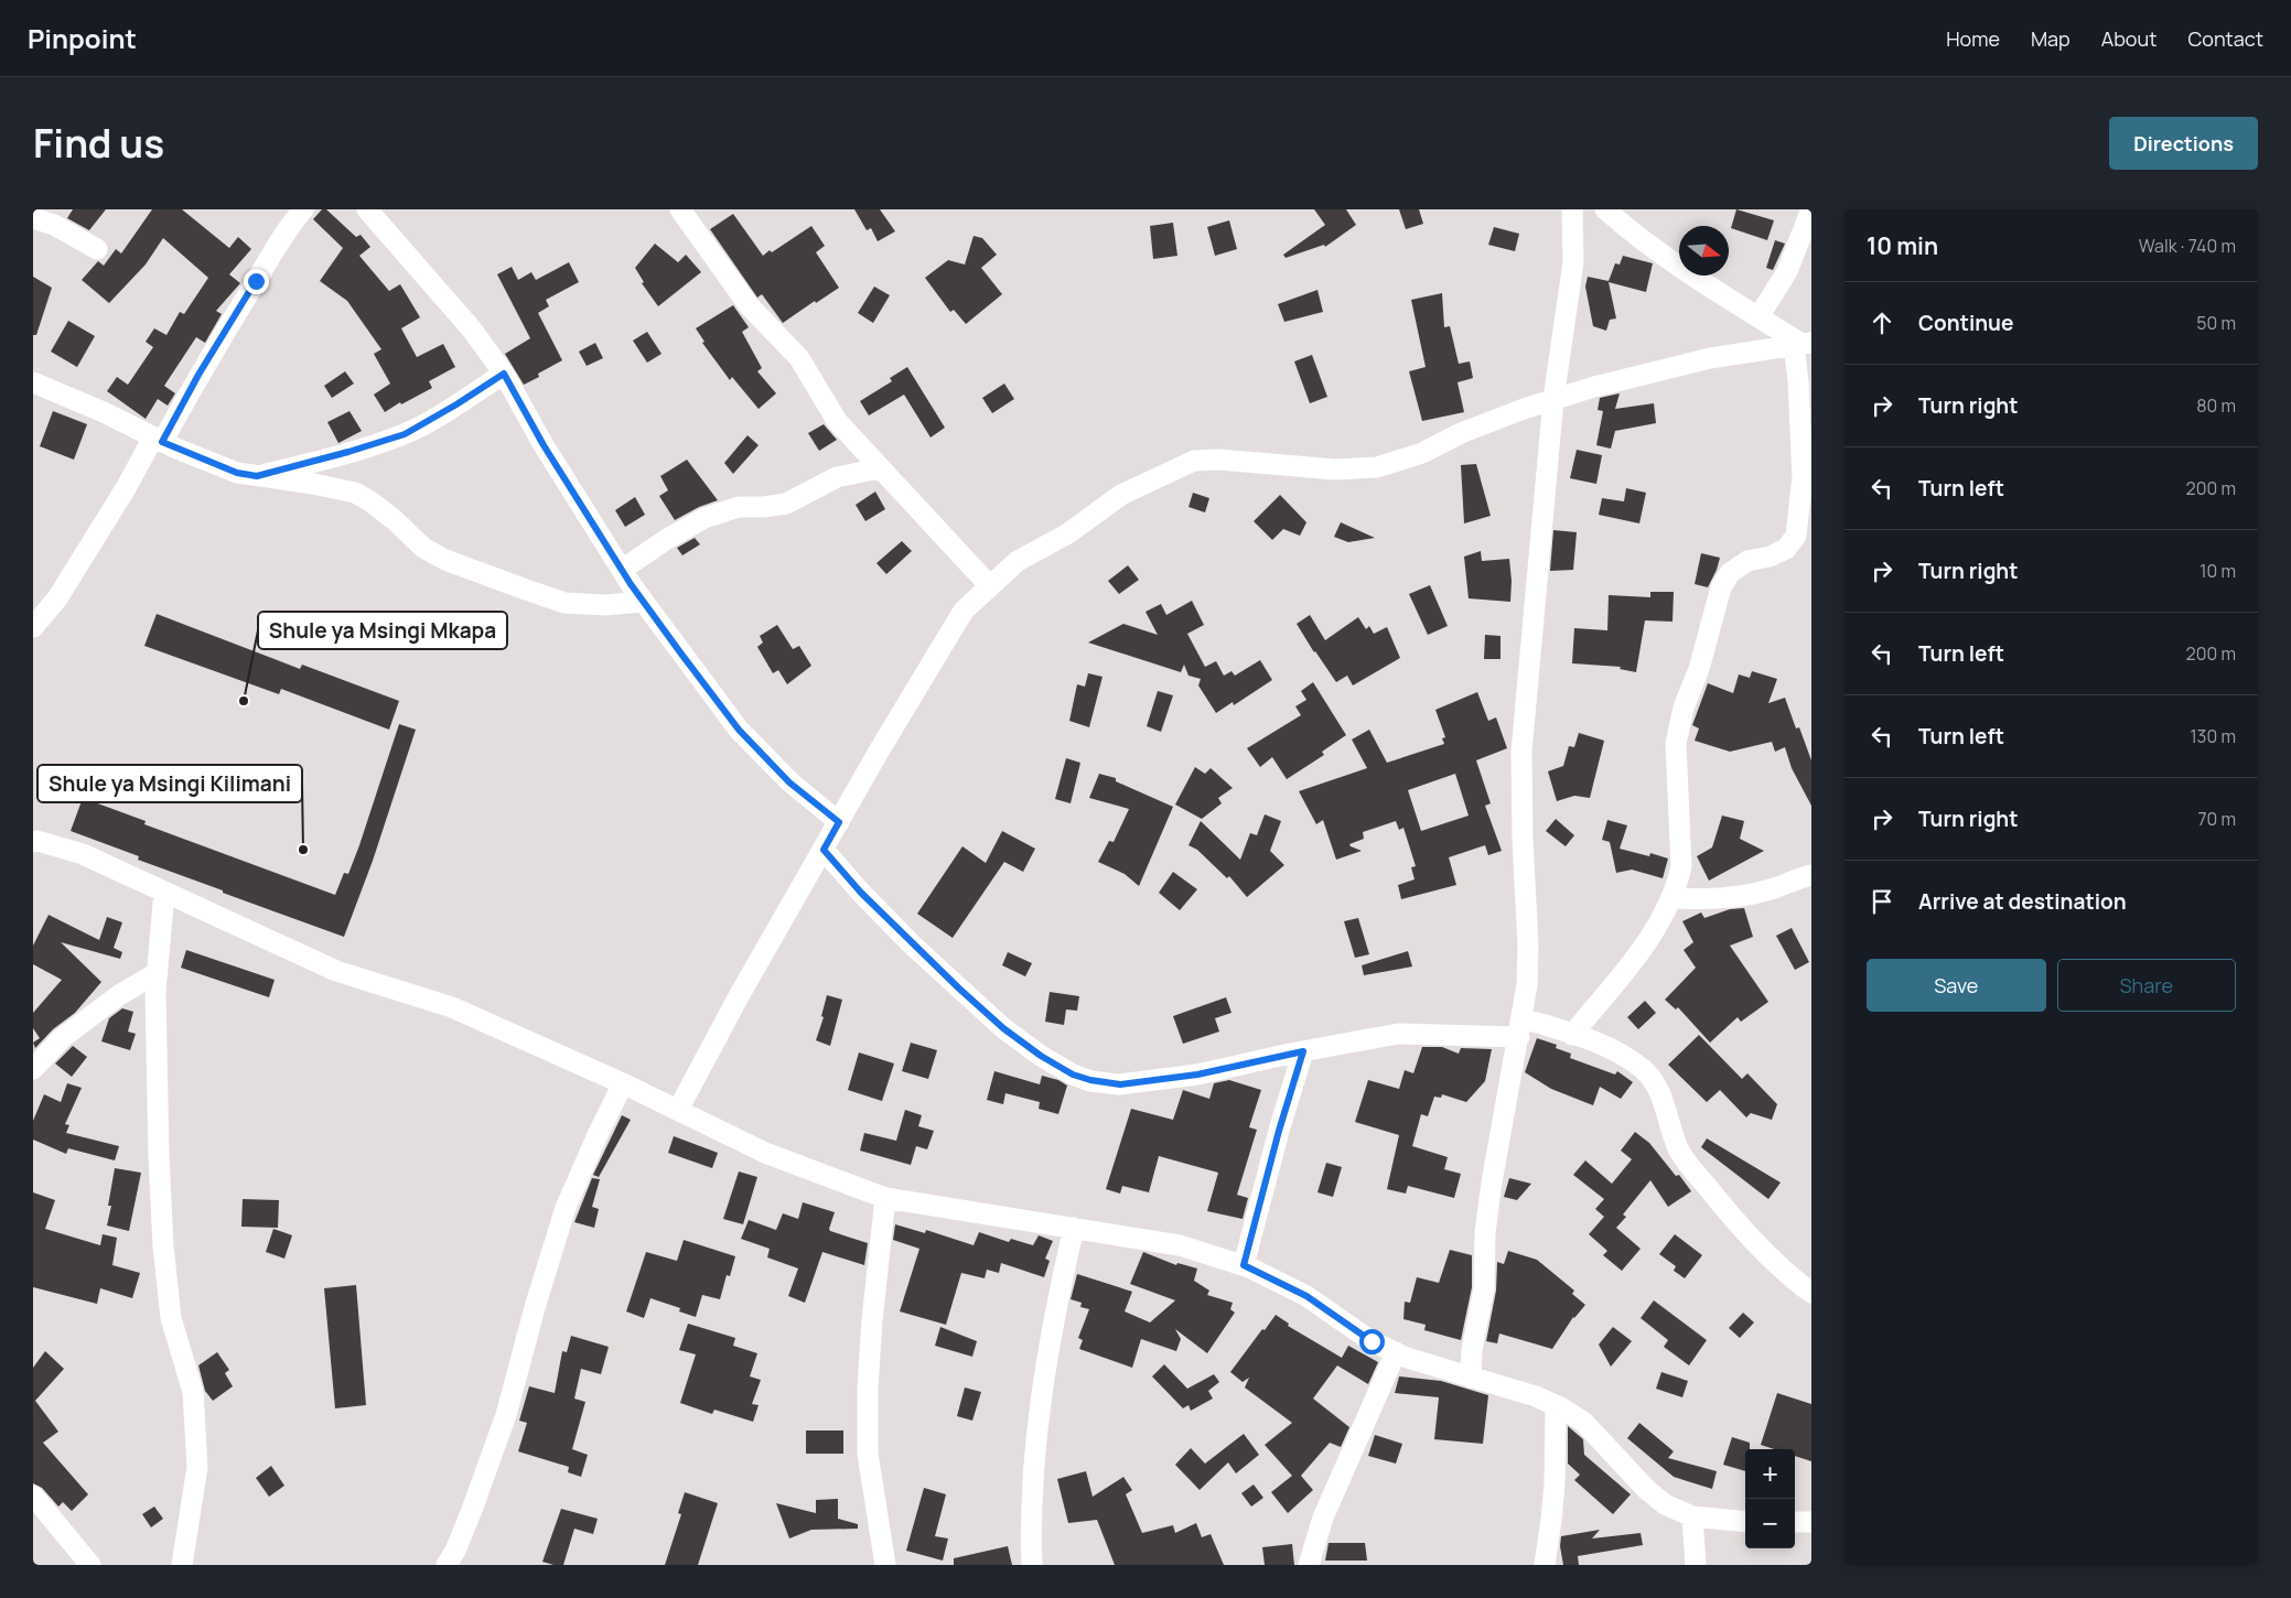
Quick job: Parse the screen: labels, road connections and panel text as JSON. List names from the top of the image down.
{
  "places": ["Shule ya Msingi Mkapa", "Shule ya Msingi Kilimani"],
  "north": "right",
  "page": {
    "header": "Pinpoint",
    "nav": [
      "Home",
      "Map",
      "About",
      "Contact"
    ],
    "title": "Find us",
    "buttons": [
      "Directions",
      ["Save", "Share"]
    ],
    "heading": ["10 min", "Walk · 740 m"],
    "list": [
      ["Continue", "50 m"],
      ["Turn right", "80 m"],
      ["Turn left", "200 m"],
      ["Turn right", "10 m"],
      ["Turn left", "200 m"],
      ["Turn left", "130 m"],
      ["Turn right", "70 m"],
      "Arrive at destination"
    ],
    "map_buttons": ["+", "−"]
  }
}
